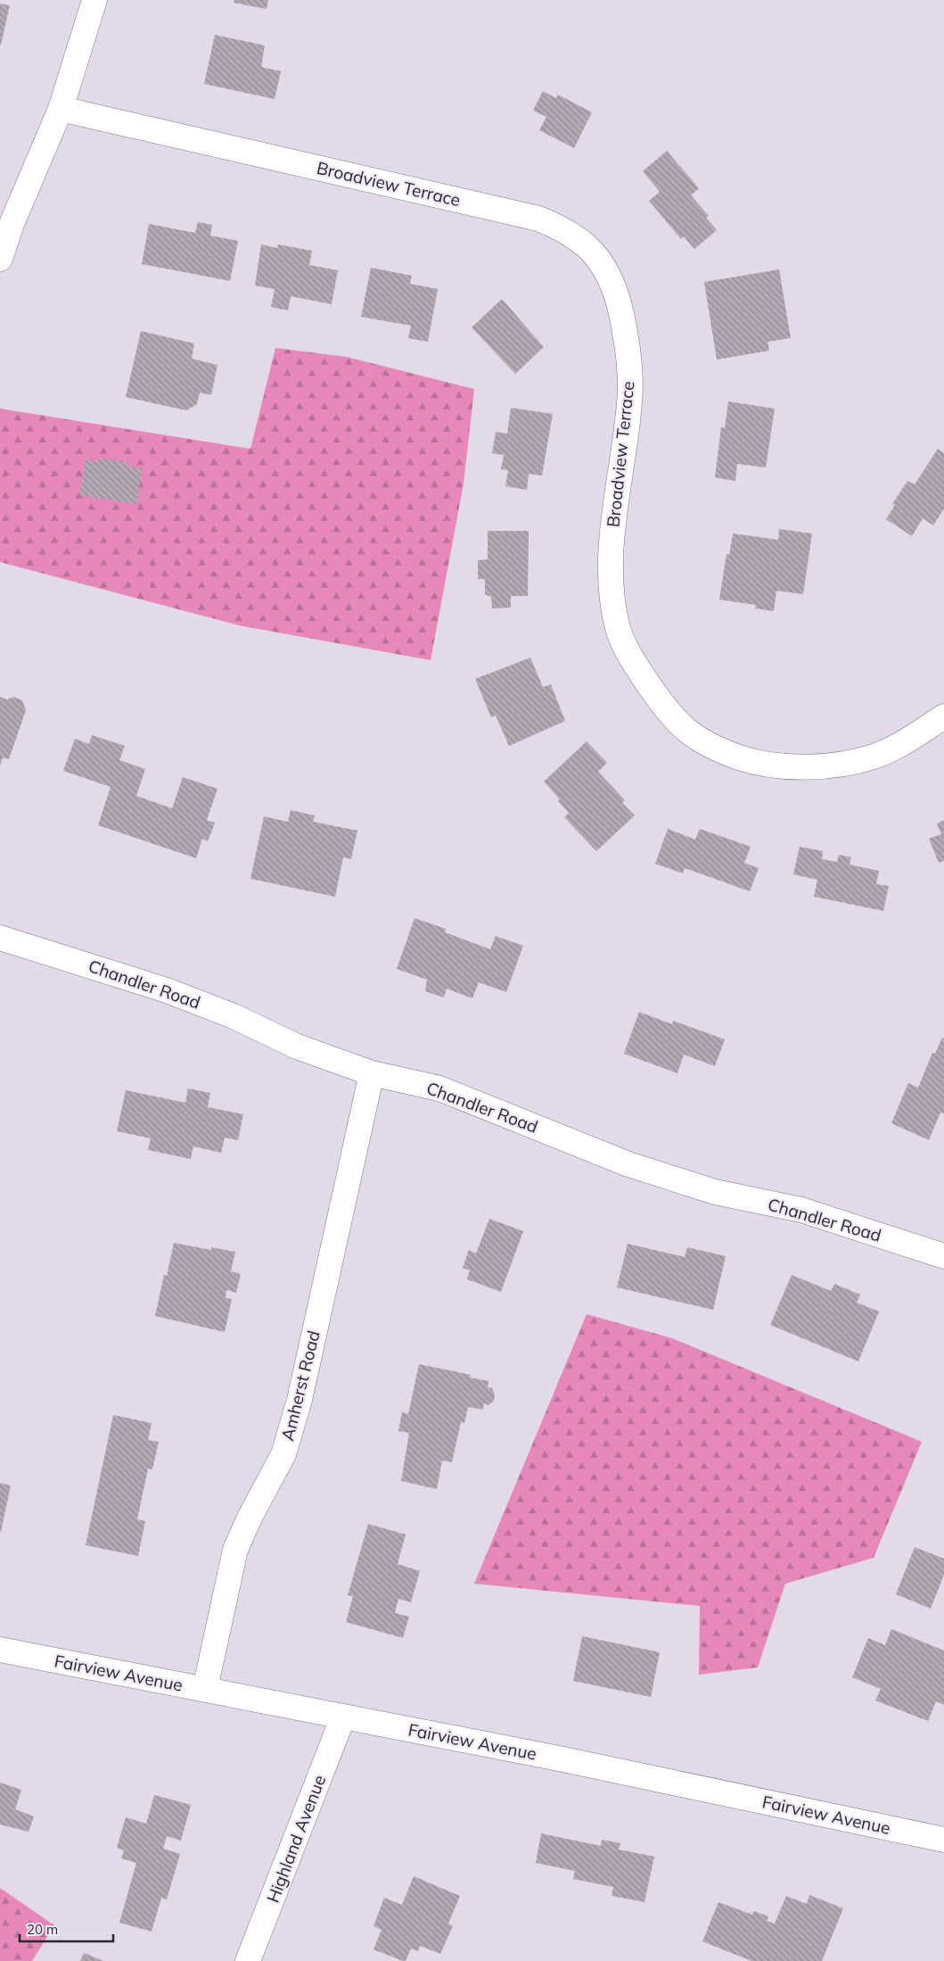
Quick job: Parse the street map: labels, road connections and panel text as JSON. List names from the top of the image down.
{
  "streets": {
    "street": [
      "Broadview Terrace",
      "Chandler Road",
      "Amherst Road",
      "Fairview Avenue",
      "Highland Avenue"
    ]
  },
  "crossings": [
    ["Chandler Road", "Amherst Road"],
    ["Amherst Road", "Fairview Avenue"],
    ["Fairview Avenue", "Highland Avenue"]
  ],
  "scale_bar": "20 m"
}
